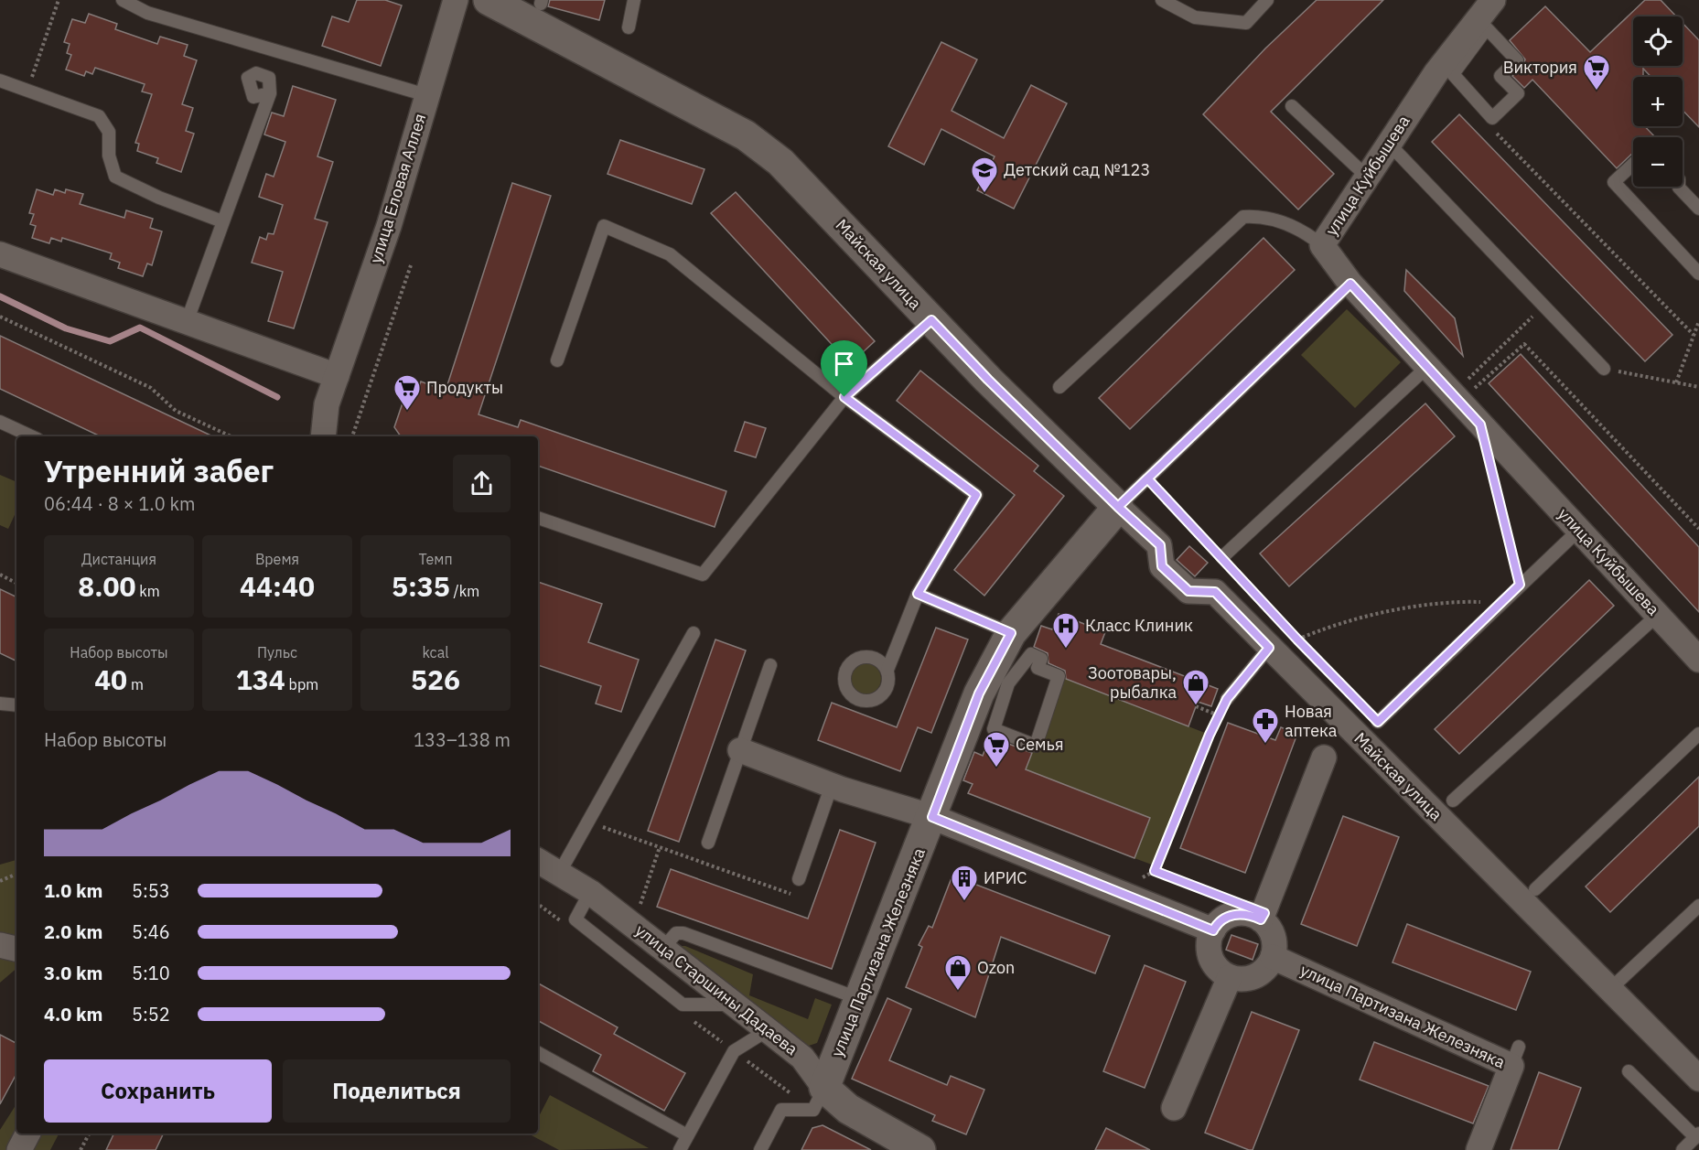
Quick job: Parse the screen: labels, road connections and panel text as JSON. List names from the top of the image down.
{
  "streets": {
    "street": [
      "улица Куйбышева",
      "улица Еловая Аллея",
      "Майская улица",
      "улица Партизана Железняка",
      "улица Старшины Дадаева"
    ]
  },
  "crossings": [
    ["Майская улица", "улица Партизана Железняка"],
    ["улица Партизана Железняка", "улица Старшины Дадаева"]
  ],
  "places": {
    "supermarket": ["Виктория", "Продукты", "Семья"],
    "school or university": ["Детский сад №123"],
    "hospital": ["Класс Клиник"],
    "shop": ["Зоотовары, рыбалка", "Ozon"],
    "pharmacy": ["Новая аптека"],
    "building": ["ИРИС"]
  },
  "page": {
    "map_buttons": ["+", "−"],
    "heading": ["Утренний забег", "06:44 · 8 × 1.0 km"],
    "stats": [
      ["Дистанция", "8.00 km"],
      ["Время", "44:40"],
      ["Темп", "5:35 /km"],
      ["Набор высоты", "40 m"],
      ["Пульс", "134 bpm"],
      ["kcal", "526"]
    ],
    "chart": ["Набор высоты", "133–138 m"],
    "list": [
      {
        "name": "1.0 km",
        "note": "5:53"
      },
      {
        "name": "2.0 km",
        "note": "5:46"
      },
      {
        "name": "3.0 km",
        "note": "5:10"
      },
      {
        "name": "4.0 km",
        "note": "5:52"
      }
    ],
    "buttons": ["Сохранить", "Поделиться"]
  }
}
